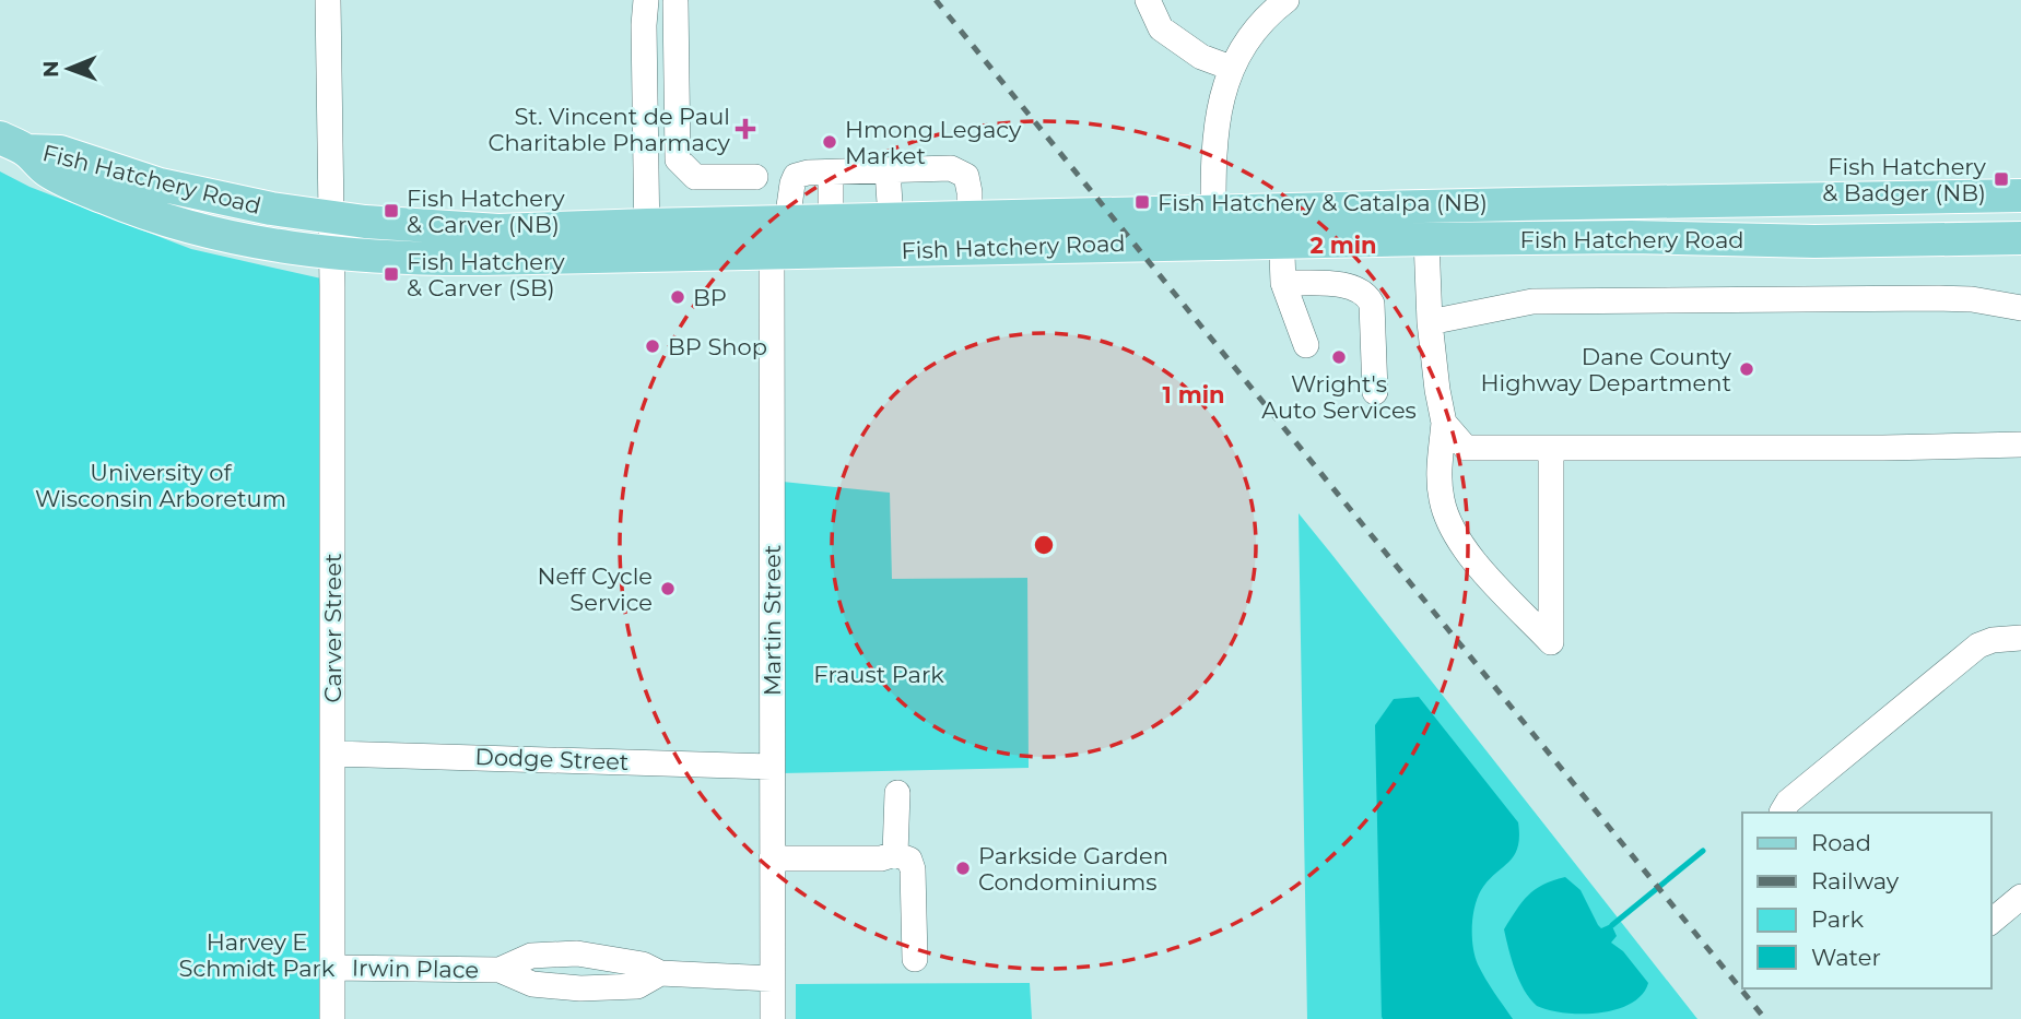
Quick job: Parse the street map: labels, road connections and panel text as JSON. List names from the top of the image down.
{
  "streets": {
    "main road": ["Fish Hatchery Road"],
    "street": [
      "Martin Street",
      "Carver Street",
      "Dodge Street",
      "Irwin Place"
    ]
  },
  "crossings": [
    ["Fish Hatchery Road", "Martin Street"],
    ["Fish Hatchery Road", "Carver Street"],
    ["Martin Street", "Dodge Street"],
    ["Martin Street", "Irwin Place"],
    ["Carver Street", "Dodge Street"],
    ["Carver Street", "Irwin Place"]
  ],
  "parks": ["University of Wisconsin Arboretum", "Fraust Park", "Harvey E Schmidt Park"],
  "places": {
    "health": ["St. Vincent de Paul Charitable Pharmacy"],
    "other": [
      "Hmong Legacy Market",
      "BP",
      "BP Shop",
      "Wright's Auto Services",
      "Dane County Highway Department",
      "Neff Cycle Service",
      "Parkside Garden Condominiums"
    ],
    "transit": [
      "Fish Hatchery & Badger (NB)",
      "Fish Hatchery & Catalpa (NB)",
      "Fish Hatchery & Carver (NB)",
      "Fish Hatchery & Carver (SB)"
    ]
  },
  "legend": [
    "Road",
    "Railway",
    "Park",
    "Water"
  ],
  "north": "left",
  "rings": ["2 min", "1 min"]
}
